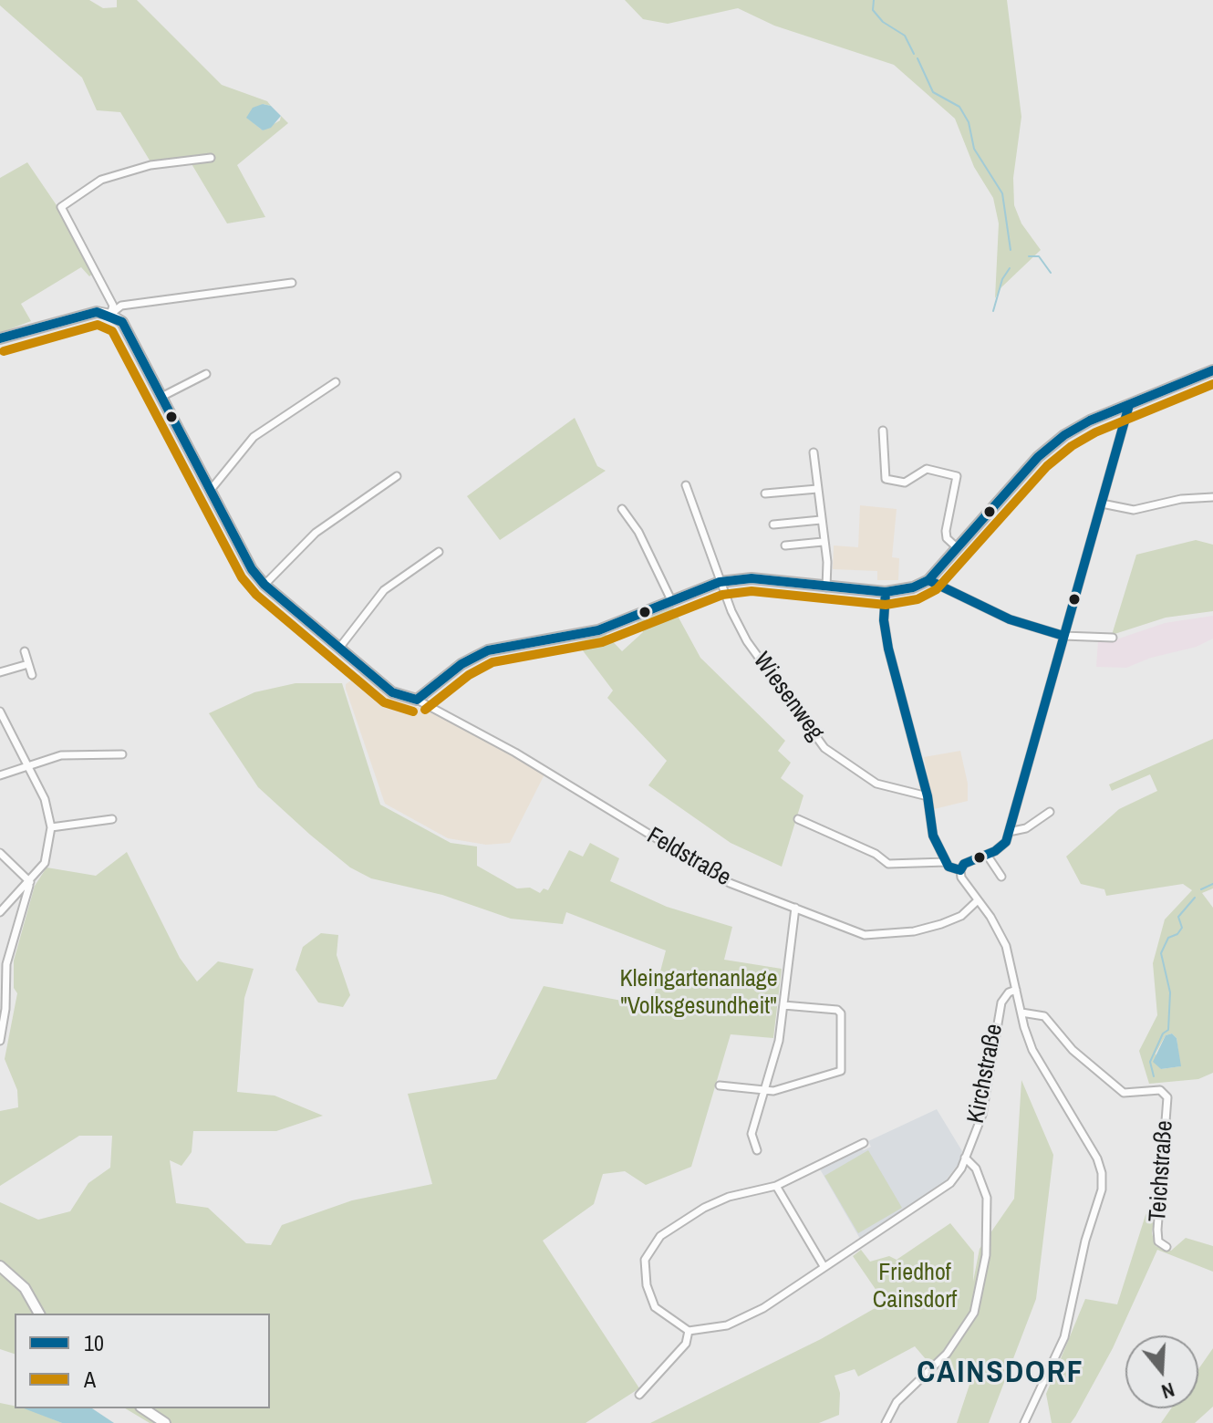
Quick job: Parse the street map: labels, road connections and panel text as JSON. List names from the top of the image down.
{
  "streets": {
    "street": [
      "Wiesenweg",
      "Feldstraße",
      "Kirchstraße",
      "Teichstraße"
    ]
  },
  "districts": ["CAINSDORF"],
  "parks": ["Kleingartenanlage \"Volksgesundheit\"", "Friedhof Cainsdorf"],
  "lines": ["transit line 10", "transit line A"],
  "legend": ["10", "A"],
  "north": "bottom"
}
